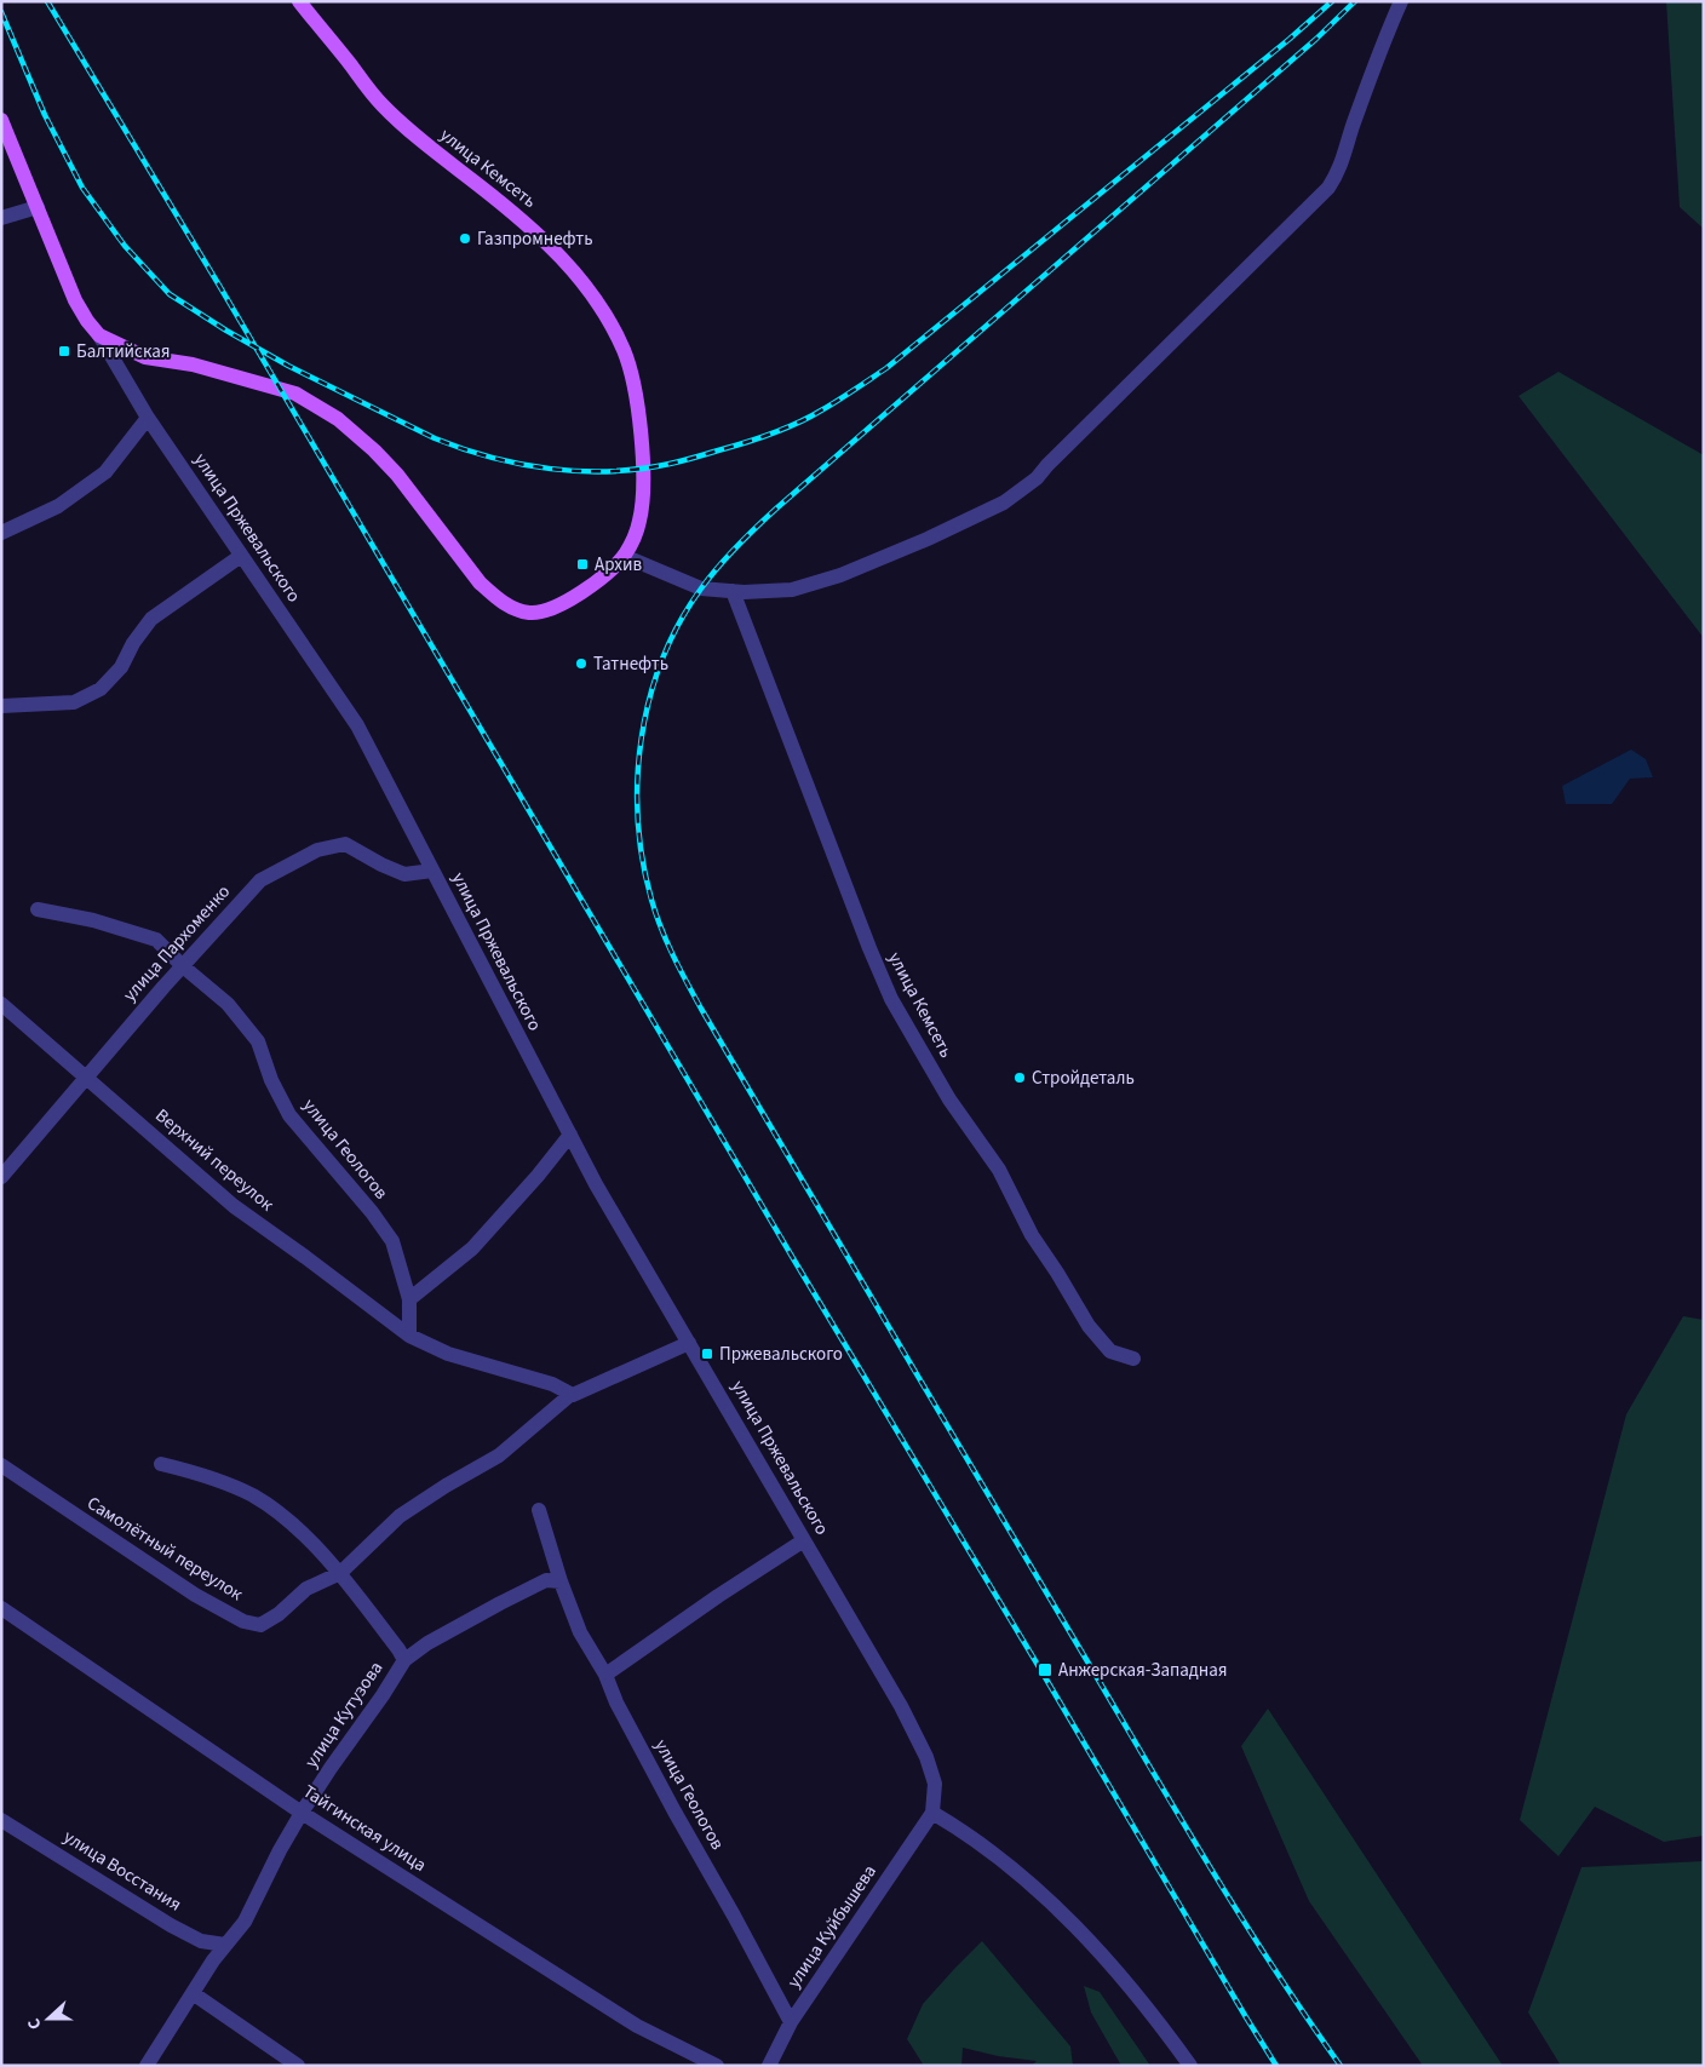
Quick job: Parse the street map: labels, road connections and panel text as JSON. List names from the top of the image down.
{
  "streets": {
    "main road": ["улица Кемсеть", "улица Пржевальского"],
    "street": [
      "улица Пархоменко",
      "улица Геологов",
      "Верхний переулок",
      "Самолётный переулок",
      "улица Кутузова",
      "Тайгинская улица",
      "улица Восстания",
      "улица Куйбышева"
    ]
  },
  "crossings": [
    ["улица Кемсеть", "улица Пржевальского"],
    ["улица Пржевальского", "улица Пархоменко"],
    ["улица Пржевальского", "Самолётный переулок"],
    ["улица Пржевальского", "улица Куйбышева"],
    ["улица Пархоменко", "улица Геологов"],
    ["улица Пархоменко", "Верхний переулок"],
    ["улица Геологов", "Верхний переулок"],
    ["улица Геологов", "улица Кутузова"],
    ["улица Геологов", "улица Куйбышева"],
    ["улица Кутузова", "Тайгинская улица"],
    ["улица Кутузова", "улица Восстания"]
  ],
  "places": {
    "other": ["Газпромнефть", "Татнефть", "Стройдеталь"],
    "transit": [
      "Балтийская",
      "Архив",
      "Пржевальского",
      "Анжерская-Западная"
    ]
  },
  "north": "left"
}
